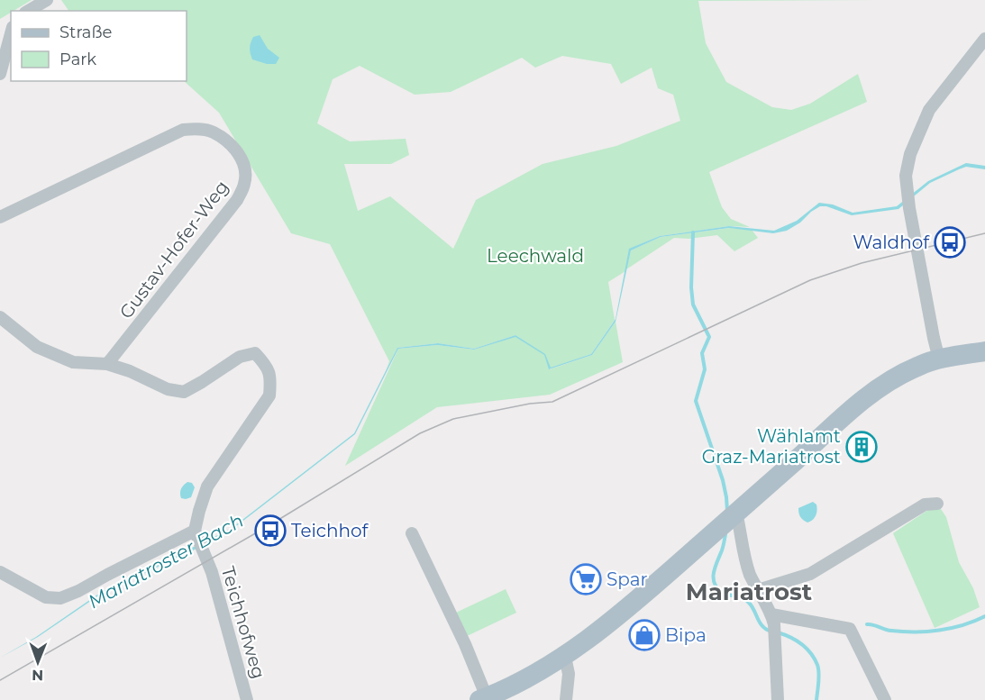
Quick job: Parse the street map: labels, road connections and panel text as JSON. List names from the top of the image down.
{
  "streets": {
    "street": ["Gustav-Hofer-Weg", "Teichhofweg"]
  },
  "districts": ["Mariatrost"],
  "water": ["Mariatroster Bach"],
  "parks": ["Leechwald"],
  "places": {
    "bus stop": ["Waldhof", "Teichhof"],
    "building": ["Wählamt Graz-Mariatrost"],
    "supermarket": ["Spar"],
    "shop": ["Bipa"]
  },
  "legend": ["Straße", "Park"],
  "north": "bottom"
}
